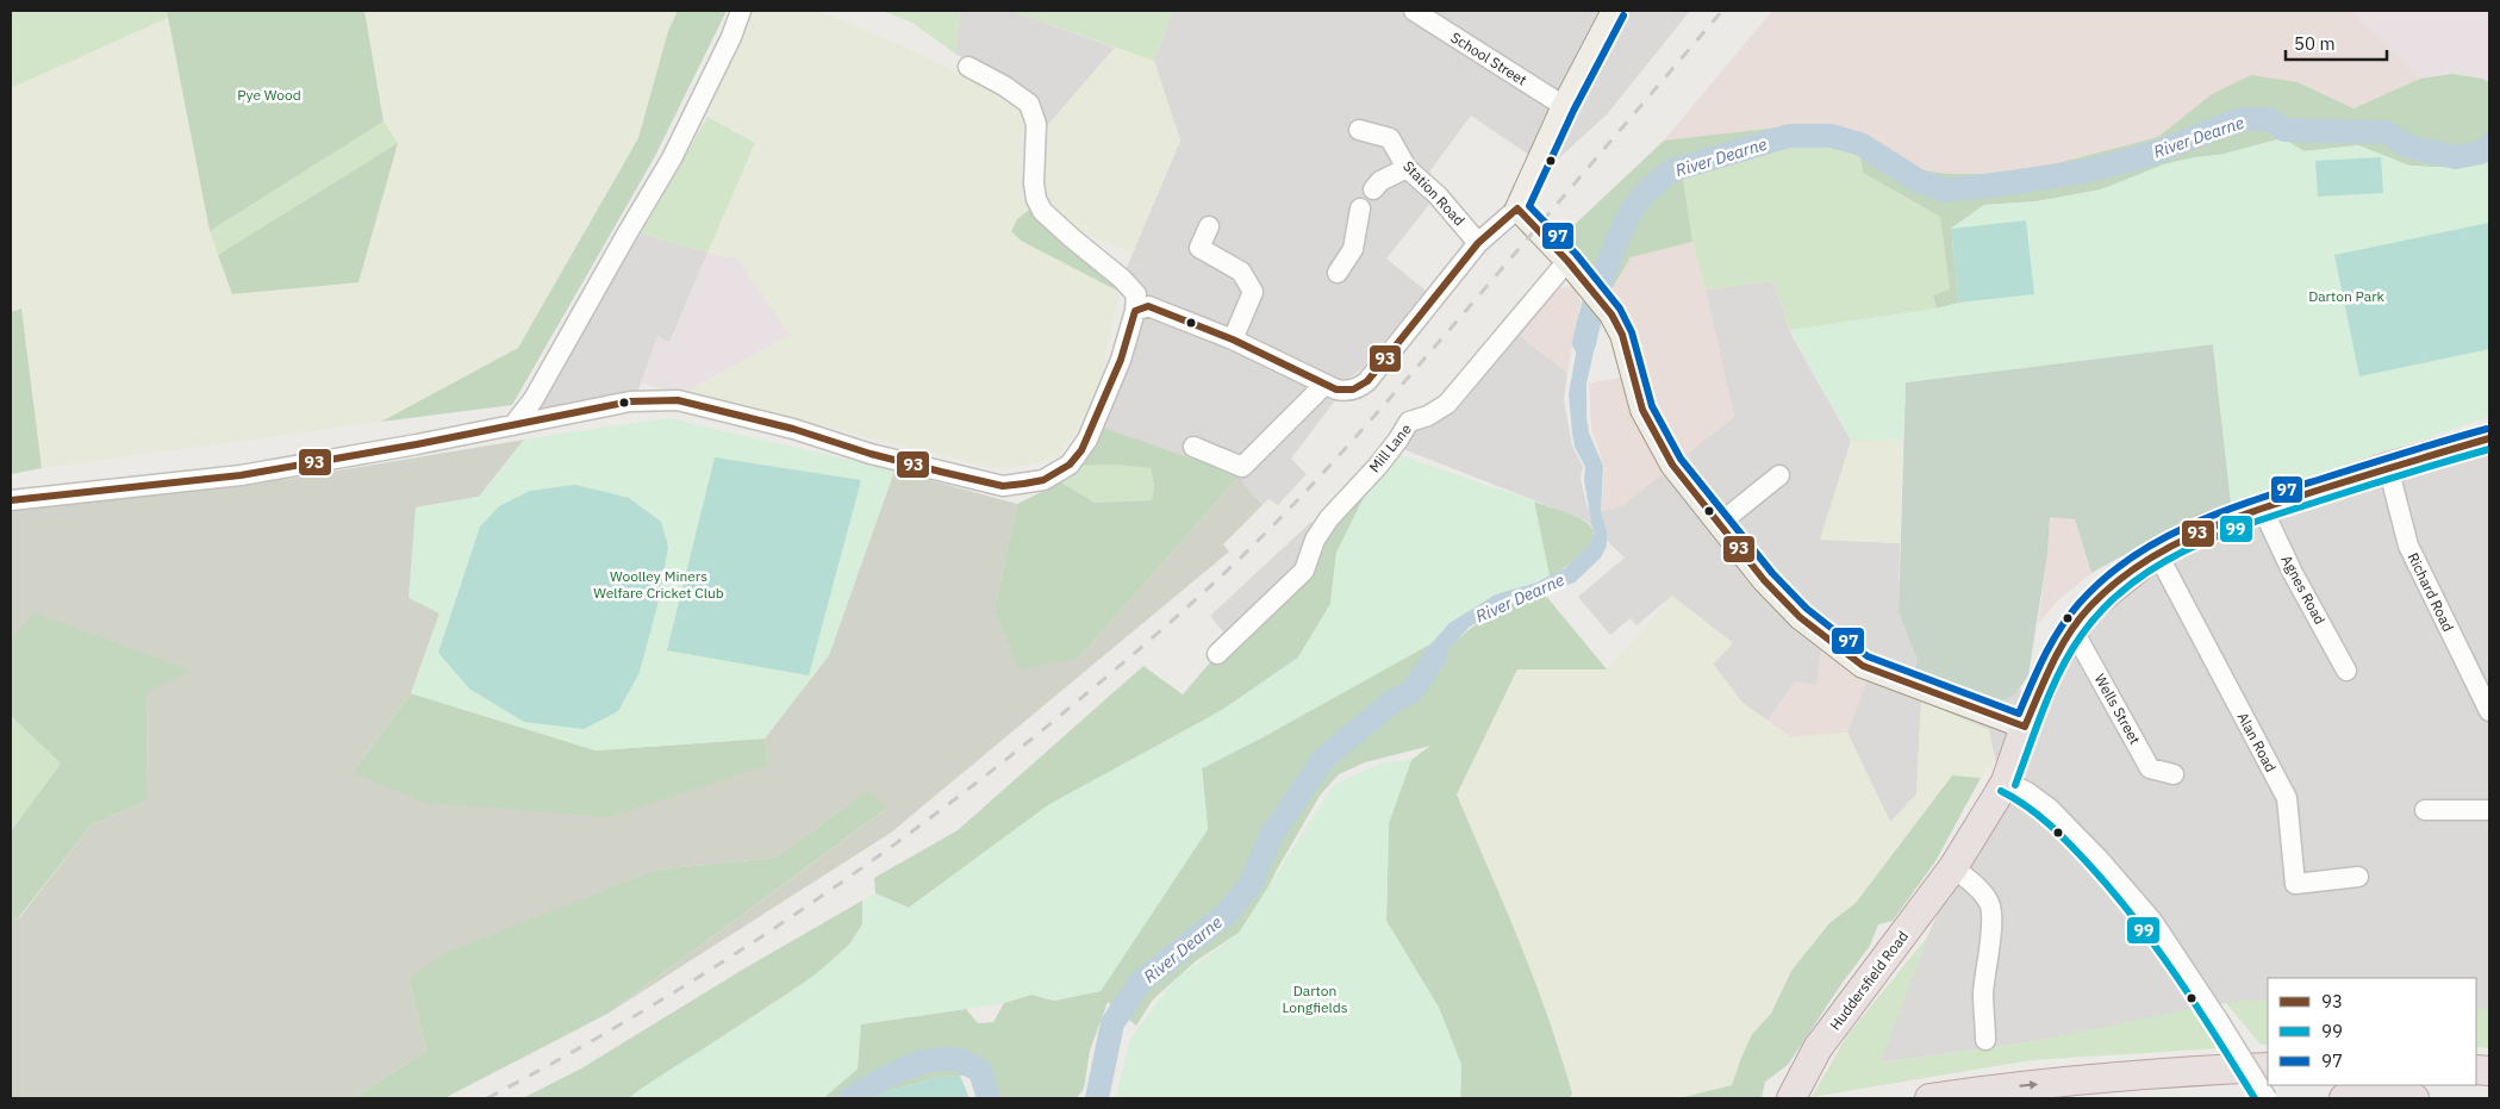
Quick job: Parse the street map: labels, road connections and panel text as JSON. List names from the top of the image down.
{
  "streets": {
    "highway": ["Huddersfield Road"],
    "street": [
      "School Street",
      "Station Road",
      "Mill Lane",
      "Agnes Road",
      "Richard Road",
      "Wells Street",
      "Alan Road"
    ]
  },
  "crossings": [
    ["Agnes Road", "Huddersfield Road"],
    ["Richard Road", "Huddersfield Road"],
    ["Wells Street", "Huddersfield Road"],
    ["Alan Road", "Huddersfield Road"]
  ],
  "water": ["River Dearne"],
  "parks": [
    "Pye Wood",
    "Darton Park",
    "Woolley Miners Welfare Cricket Club",
    "Darton Longfields"
  ],
  "lines": ["transit line 97", "transit line 93", "transit line 99"],
  "legend": ["93", "99", "97"],
  "scale_bar": "50 m"
}
